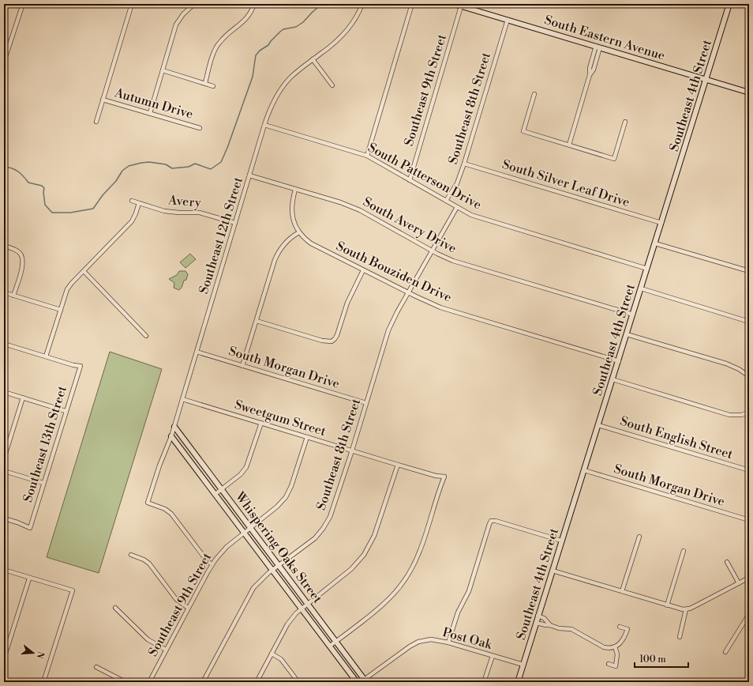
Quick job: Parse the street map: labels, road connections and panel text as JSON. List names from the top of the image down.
{
  "streets": {
    "main road": ["South Eastern Avenue", "Southeast 4th Street", "Whispering Oaks Street"],
    "street": [
      "Southeast 9th Street",
      "Autumn Drive",
      "Southeast 8th Street",
      "South Patterson Drive",
      "South Silver Leaf Drive",
      "Avery",
      "South Avery Drive",
      "Southeast 12th Street",
      "South Bouziden Drive",
      "South Morgan Drive",
      "Sweetgum Street",
      "South English Street",
      "Southeast 13th Street",
      "Post Oak"
    ]
  },
  "crossings": [
    ["South Eastern Avenue", "Southeast 9th Street"],
    ["South Eastern Avenue", "Southeast 4th Street"],
    ["South Eastern Avenue", "Southeast 8th Street"],
    ["Southeast 9th Street", "South Patterson Drive"],
    ["Southeast 9th Street", "Southeast 12th Street"],
    ["Southeast 9th Street", "Sweetgum Street"],
    ["Southeast 9th Street", "Whispering Oaks Street"],
    ["Southeast 4th Street", "South Patterson Drive"],
    ["Southeast 4th Street", "South Silver Leaf Drive"],
    ["Southeast 4th Street", "South Avery Drive"],
    ["Southeast 4th Street", "South Bouziden Drive"],
    ["Southeast 4th Street", "South Morgan Drive"],
    ["Southeast 4th Street", "South English Street"],
    ["Southeast 4th Street", "Post Oak"],
    ["Southeast 8th Street", "South Patterson Drive"],
    ["Southeast 8th Street", "South Silver Leaf Drive"],
    ["Southeast 8th Street", "South Avery Drive"],
    ["Southeast 8th Street", "South Bouziden Drive"],
    ["Southeast 8th Street", "South Morgan Drive"],
    ["Southeast 8th Street", "Sweetgum Street"],
    ["Southeast 8th Street", "Whispering Oaks Street"],
    ["South Patterson Drive", "Southeast 12th Street"],
    ["Avery", "Southeast 12th Street"],
    ["South Avery Drive", "Southeast 12th Street"],
    ["South Avery Drive", "South Bouziden Drive"],
    ["Southeast 12th Street", "South Morgan Drive"],
    ["Southeast 12th Street", "Sweetgum Street"],
    ["Southeast 12th Street", "Whispering Oaks Street"],
    ["Sweetgum Street", "Whispering Oaks Street"],
    ["Whispering Oaks Street", "Post Oak"]
  ],
  "scale_bar": "100 m",
  "north": "right"
}
